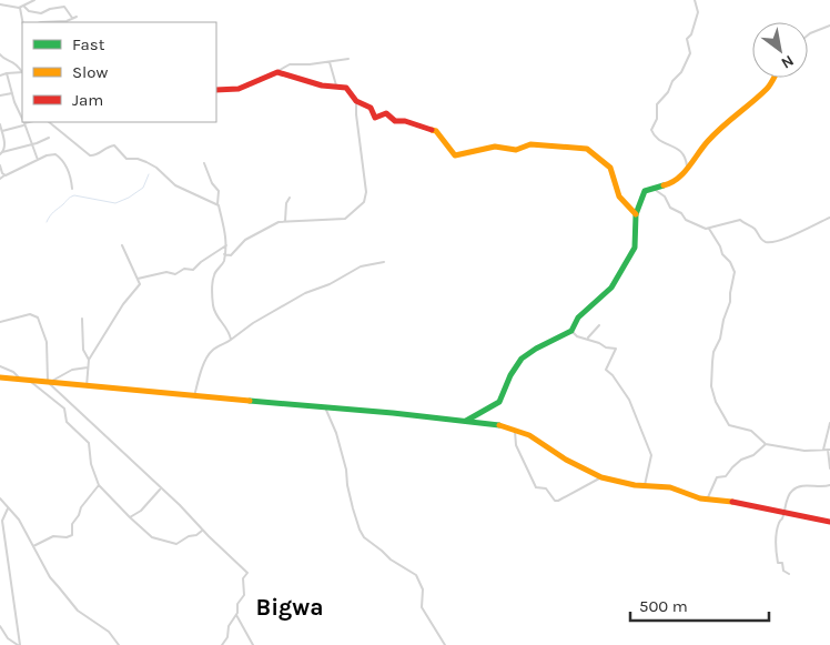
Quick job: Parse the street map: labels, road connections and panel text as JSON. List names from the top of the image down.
{
  "districts": ["Bigwa"],
  "legend": ["Fast", "Slow", "Jam"],
  "scale_bar": "500 m",
  "north": "bottom right"
}
